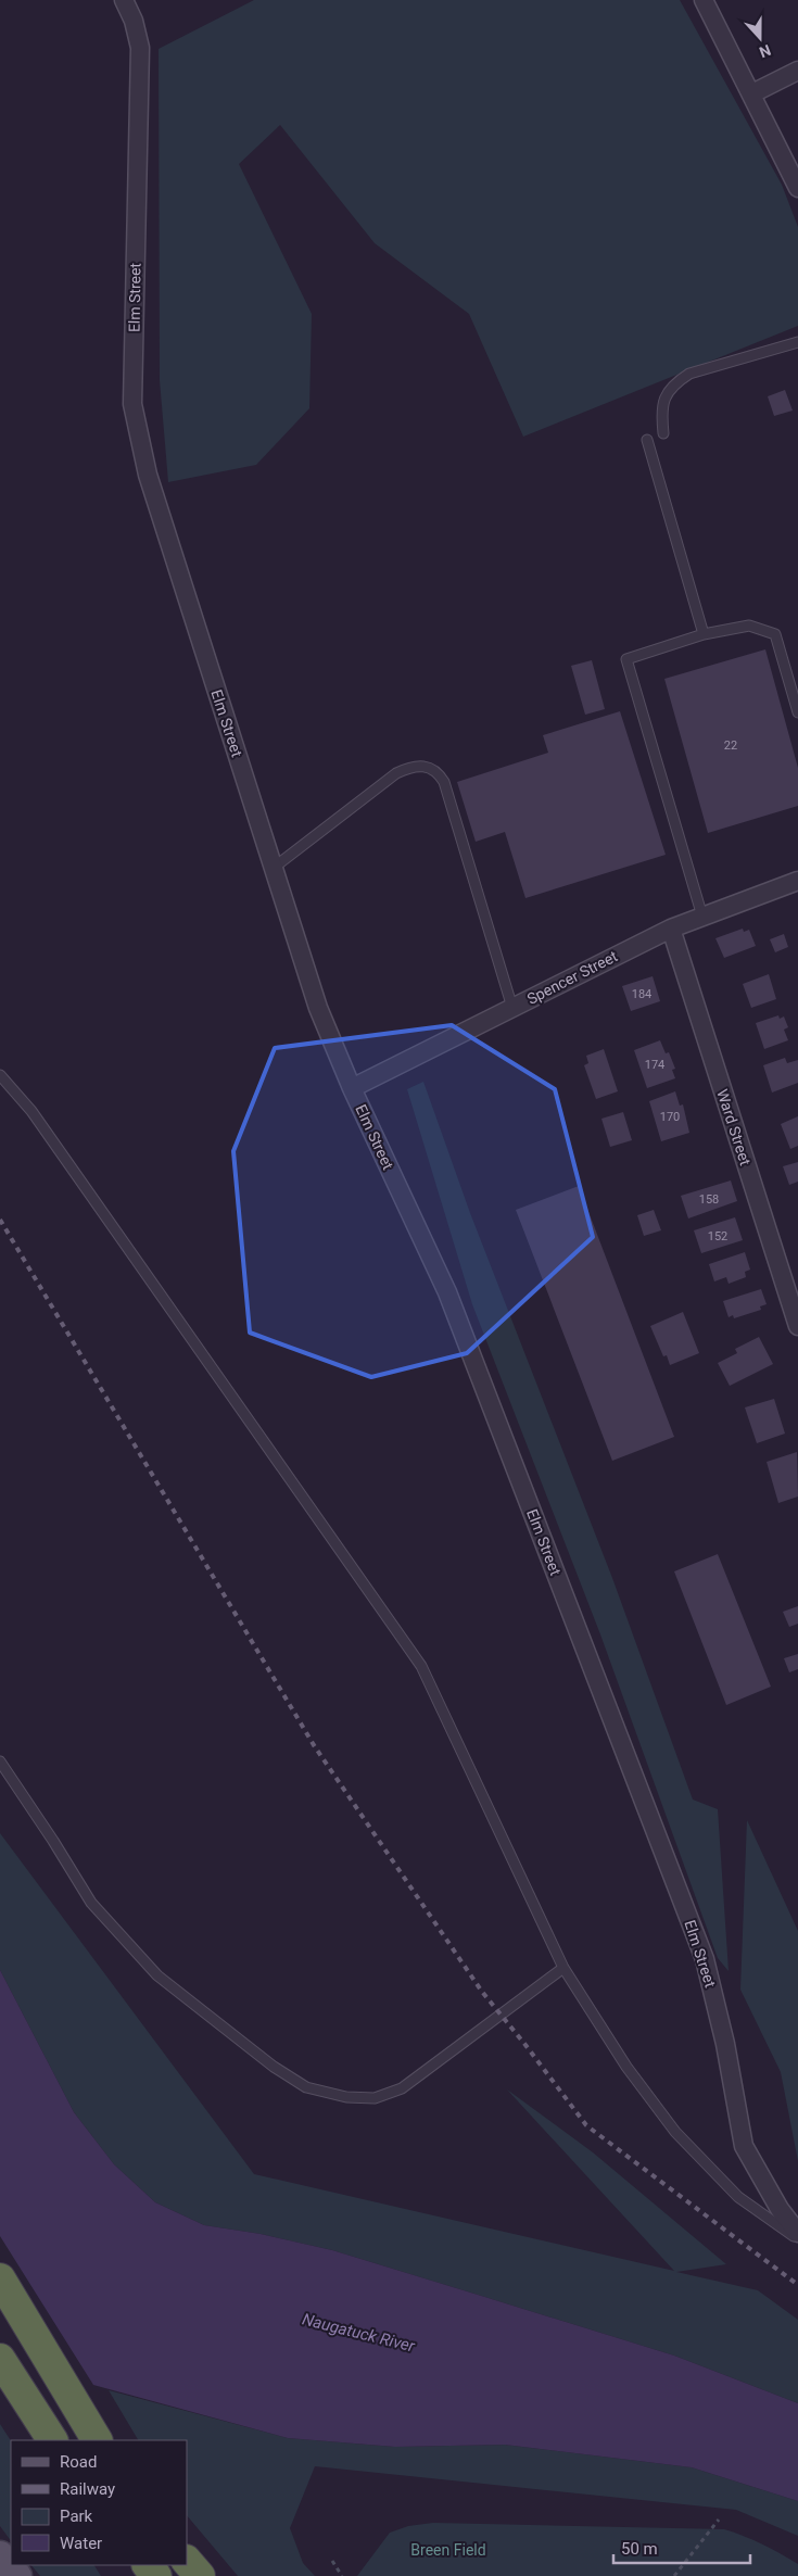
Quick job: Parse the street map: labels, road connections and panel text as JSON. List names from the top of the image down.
{
  "streets": {
    "street": ["Elm Street", "Spencer Street", "Ward Street"]
  },
  "crossings": [
    ["Elm Street", "Spencer Street"],
    ["Spencer Street", "Ward Street"]
  ],
  "water": ["Naugatuck River"],
  "parks": ["Breen Field"],
  "house_numbers": [
    "22",
    "184",
    "174",
    "170",
    "158",
    "152"
  ],
  "legend": [
    "Road",
    "Railway",
    "Park",
    "Water"
  ],
  "scale_bar": "50 m",
  "north": "bottom"
}
